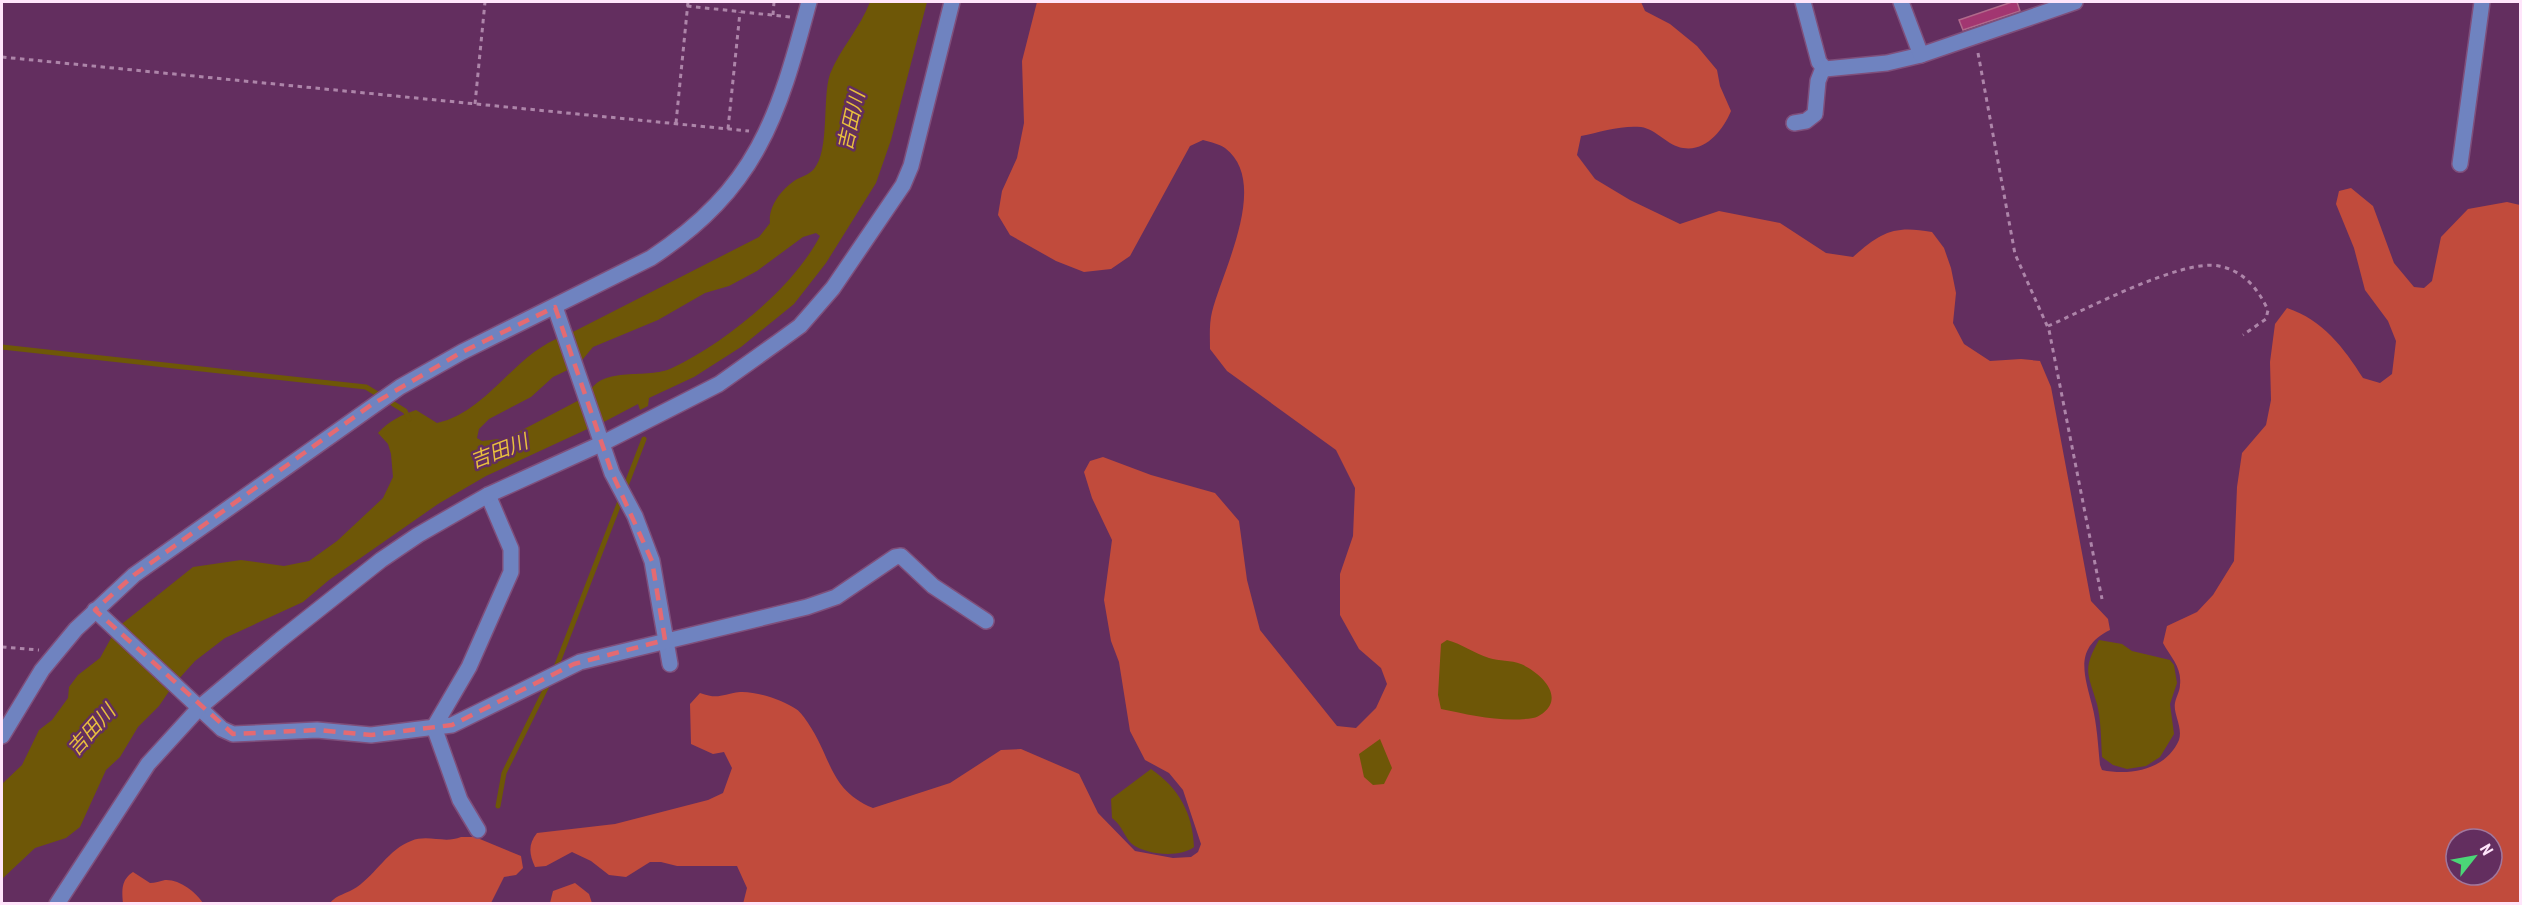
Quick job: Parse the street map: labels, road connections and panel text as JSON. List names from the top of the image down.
{
  "water": ["吉田川"],
  "north": "top right"
}
